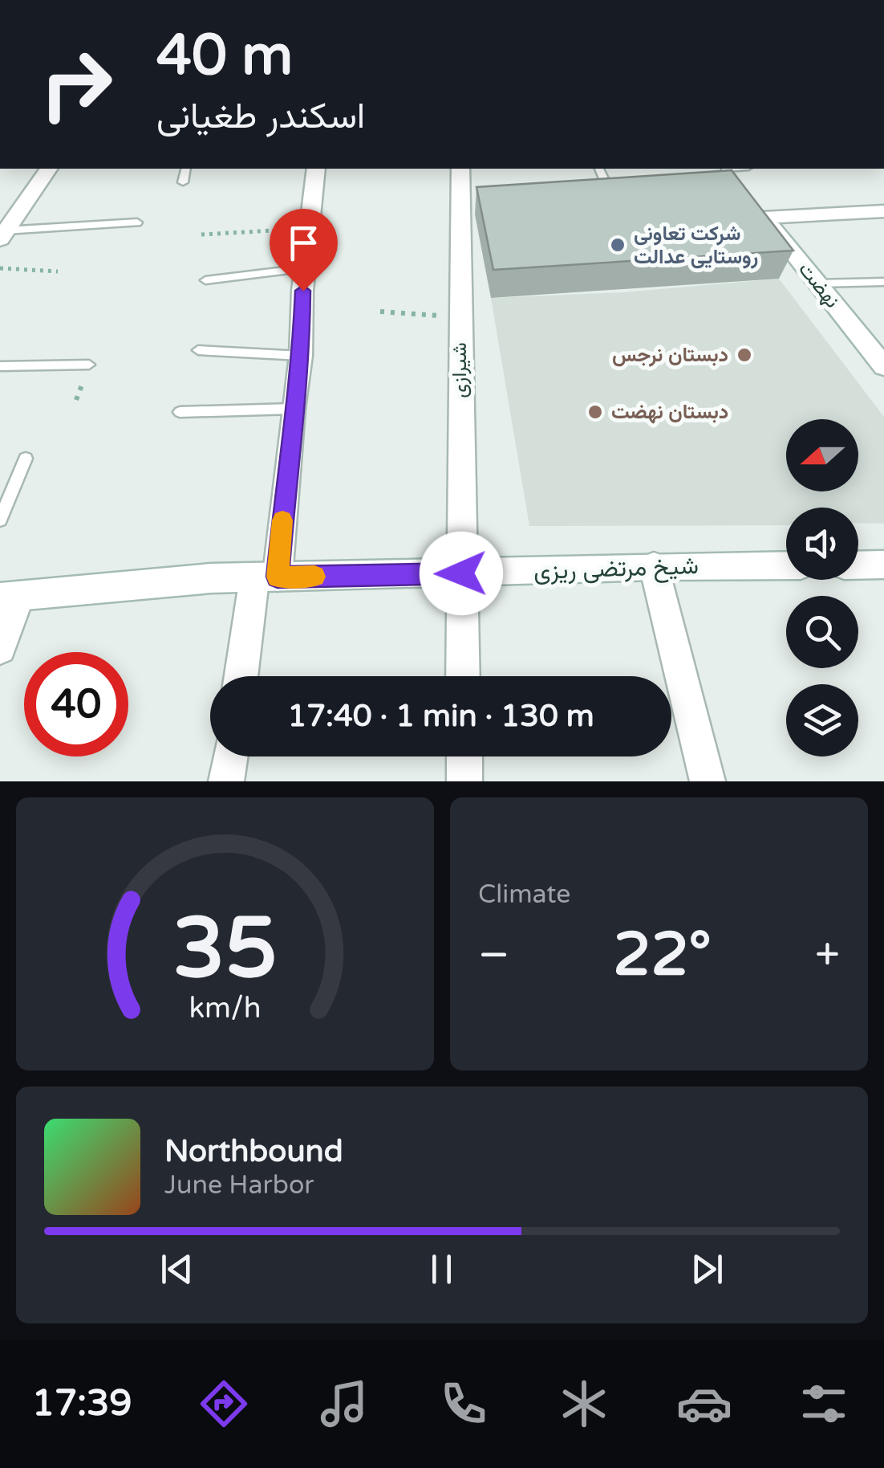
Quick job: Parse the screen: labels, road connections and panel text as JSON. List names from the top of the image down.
{
  "streets": {
    "street": ["نهضت", "شیرازی", "شیخ مرتضی ریزی"]
  },
  "crossings": [
    ["شیرازی", "شیخ مرتضی ریزی"]
  ],
  "places": ["شرکت تعاونی روستایی عدالت", "دبستان نرجس", "دبستان نهضت"],
  "north": "left",
  "page": {
    "turn": ["40 m", "اسکندر طغیانی"],
    "limit": "40",
    "trip": "17:40 · 1 min · 130 m",
    "tile": "Climate",
    "heat": ["−", "22°", "+"],
    "song": ["Northbound", "June Harbor"],
    "tabs": "17:39",
    "gauge": ["35", "km/h"]
  }
}
